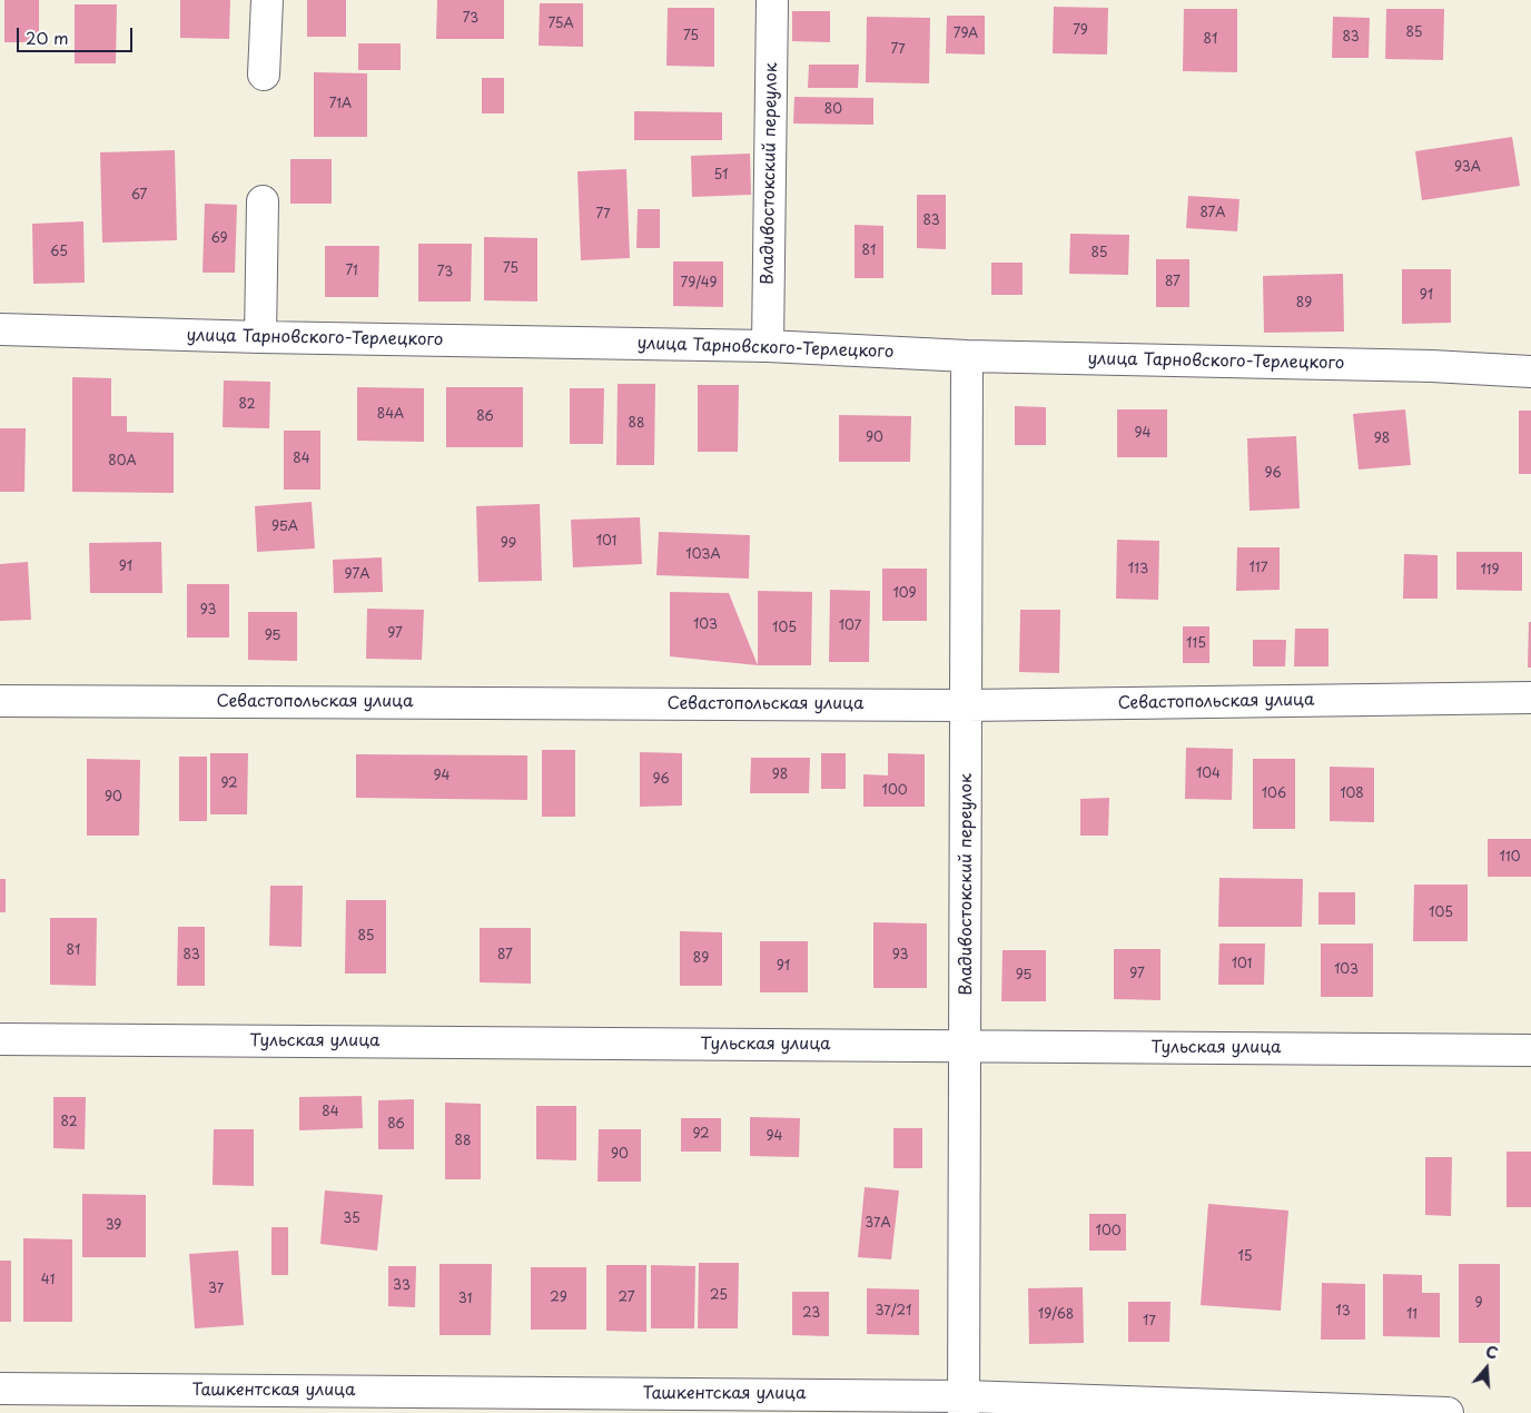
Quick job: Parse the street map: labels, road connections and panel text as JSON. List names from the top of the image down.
{
  "streets": {
    "street": [
      "Владивостокский переулок",
      "улица Тарновского-Терлецкого",
      "Севастопольская улица",
      "Тульская улица",
      "Ташкентская улица"
    ]
  },
  "crossings": [
    ["Владивостокский переулок", "улица Тарновского-Терлецкого"],
    ["Владивостокский переулок", "Севастопольская улица"],
    ["Владивостокский переулок", "Тульская улица"],
    ["Владивостокский переулок", "Ташкентская улица"]
  ],
  "house_numbers": [
    "73",
    "75А",
    "79",
    "85",
    "79А",
    "75",
    "83",
    "81",
    "77",
    "71А",
    "80",
    "93А",
    "51",
    "67",
    "87А",
    "77",
    "83",
    "69",
    "81",
    "65",
    "85",
    "75",
    "71",
    "73",
    "87",
    "79/49",
    "91",
    "89",
    "82",
    "84А",
    "86",
    "88",
    "94",
    "90",
    "98",
    "84",
    "80А",
    "96",
    "95А",
    "101",
    "99",
    "103А",
    "91",
    "117",
    "113",
    "119",
    "97А",
    "109",
    "93",
    "103",
    "107",
    "105",
    "97",
    "95",
    "115",
    "104",
    "98",
    "94",
    "96",
    "92",
    "100",
    "106",
    "108",
    "90",
    "110",
    "105",
    "85",
    "81",
    "83",
    "87",
    "93",
    "89",
    "101",
    "91",
    "103",
    "97",
    "95",
    "84",
    "82",
    "86",
    "92",
    "94",
    "88",
    "90",
    "35",
    "37А",
    "39",
    "100",
    "15",
    "41",
    "33",
    "37",
    "25",
    "29",
    "27",
    "31",
    "9",
    "37/21",
    "13",
    "23",
    "19/68",
    "11",
    "17"
  ],
  "scale_bar": "20 m",
  "north": "top"
}
